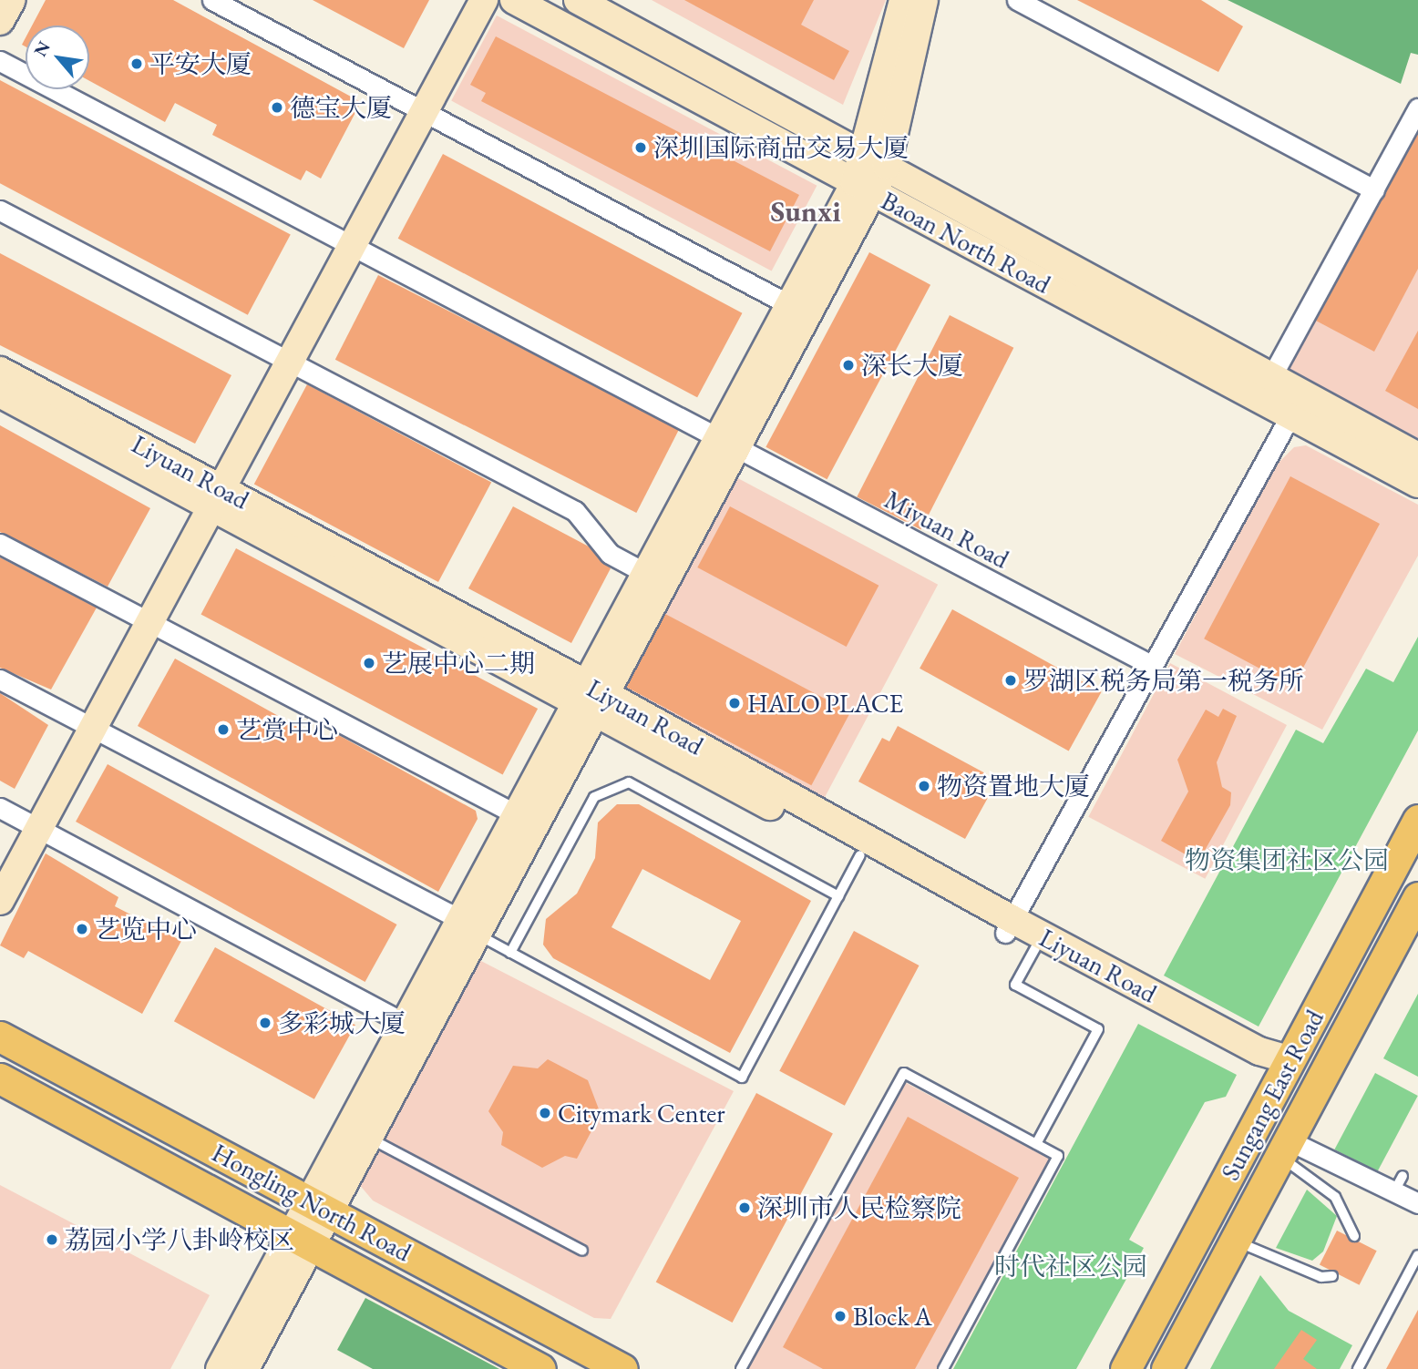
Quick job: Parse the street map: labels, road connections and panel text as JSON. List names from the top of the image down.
{
  "streets": {
    "main road": ["Sungang East Road", "Hongling North Road"],
    "street": ["Baoan North Road", "Liyuan Road", "Miyuan Road"]
  },
  "crossings": [
    ["Liyuan Road", "Sungang East Road"]
  ],
  "districts": ["Sunxi"],
  "parks": ["物资集团社区公园", "时代社区公园"],
  "places": [
    "平安大厦",
    "德宝大厦",
    "深圳国际商品交易大厦",
    "深长大厦",
    "艺展中心二期",
    "罗湖区税务局第一税务所",
    "HALO PLACE",
    "艺赏中心",
    "物资置地大厦",
    "艺览中心",
    "多彩城大厦",
    "Citymark Center",
    "深圳市人民检察院",
    "荔园小学八卦岭校区",
    "Block A"
  ],
  "north": "top left"
}
